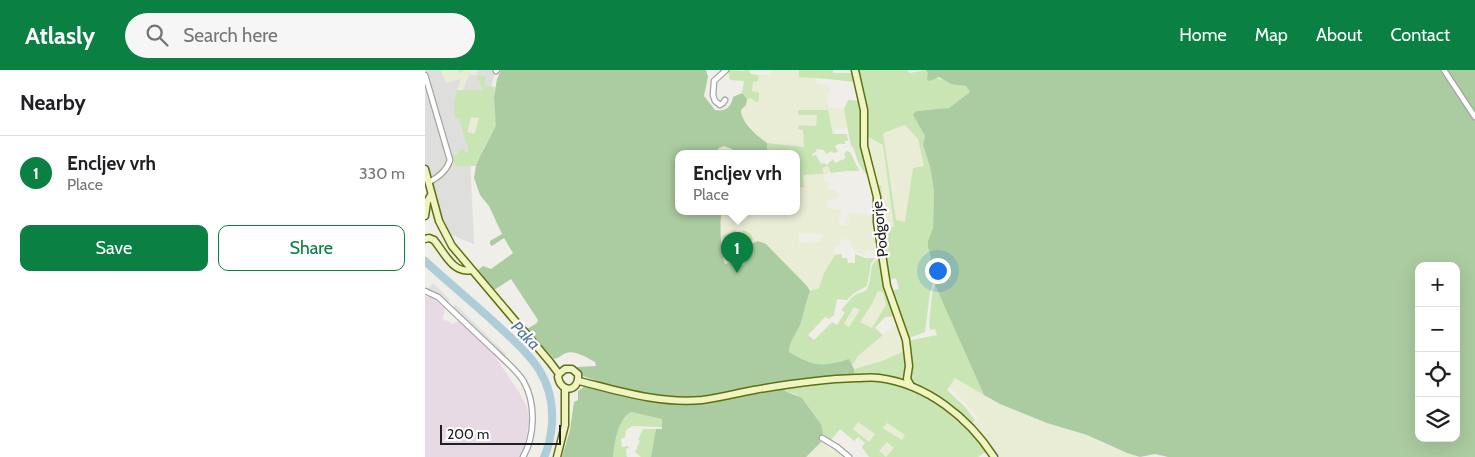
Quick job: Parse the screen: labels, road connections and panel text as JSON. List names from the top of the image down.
{
  "streets": {
    "main road": ["Podgorje"]
  },
  "water": ["Paka"],
  "scale_bar": "200 m",
  "page": {
    "header": "Atlasly",
    "search": "Search here",
    "nav": [
      "Home",
      "Map",
      "About",
      "Contact"
    ],
    "heading": "Nearby",
    "list": [
      {
        "mark": "1",
        "name": "Encljev vrh",
        "note": "Place",
        "value": "330 m"
      }
    ],
    "popup": ["Encljev vrh", "Place"],
    "buttons": ["Save", "Share"],
    "pins": "1",
    "map_buttons": ["+", "−"],
    "scale": "200 m"
  }
}
